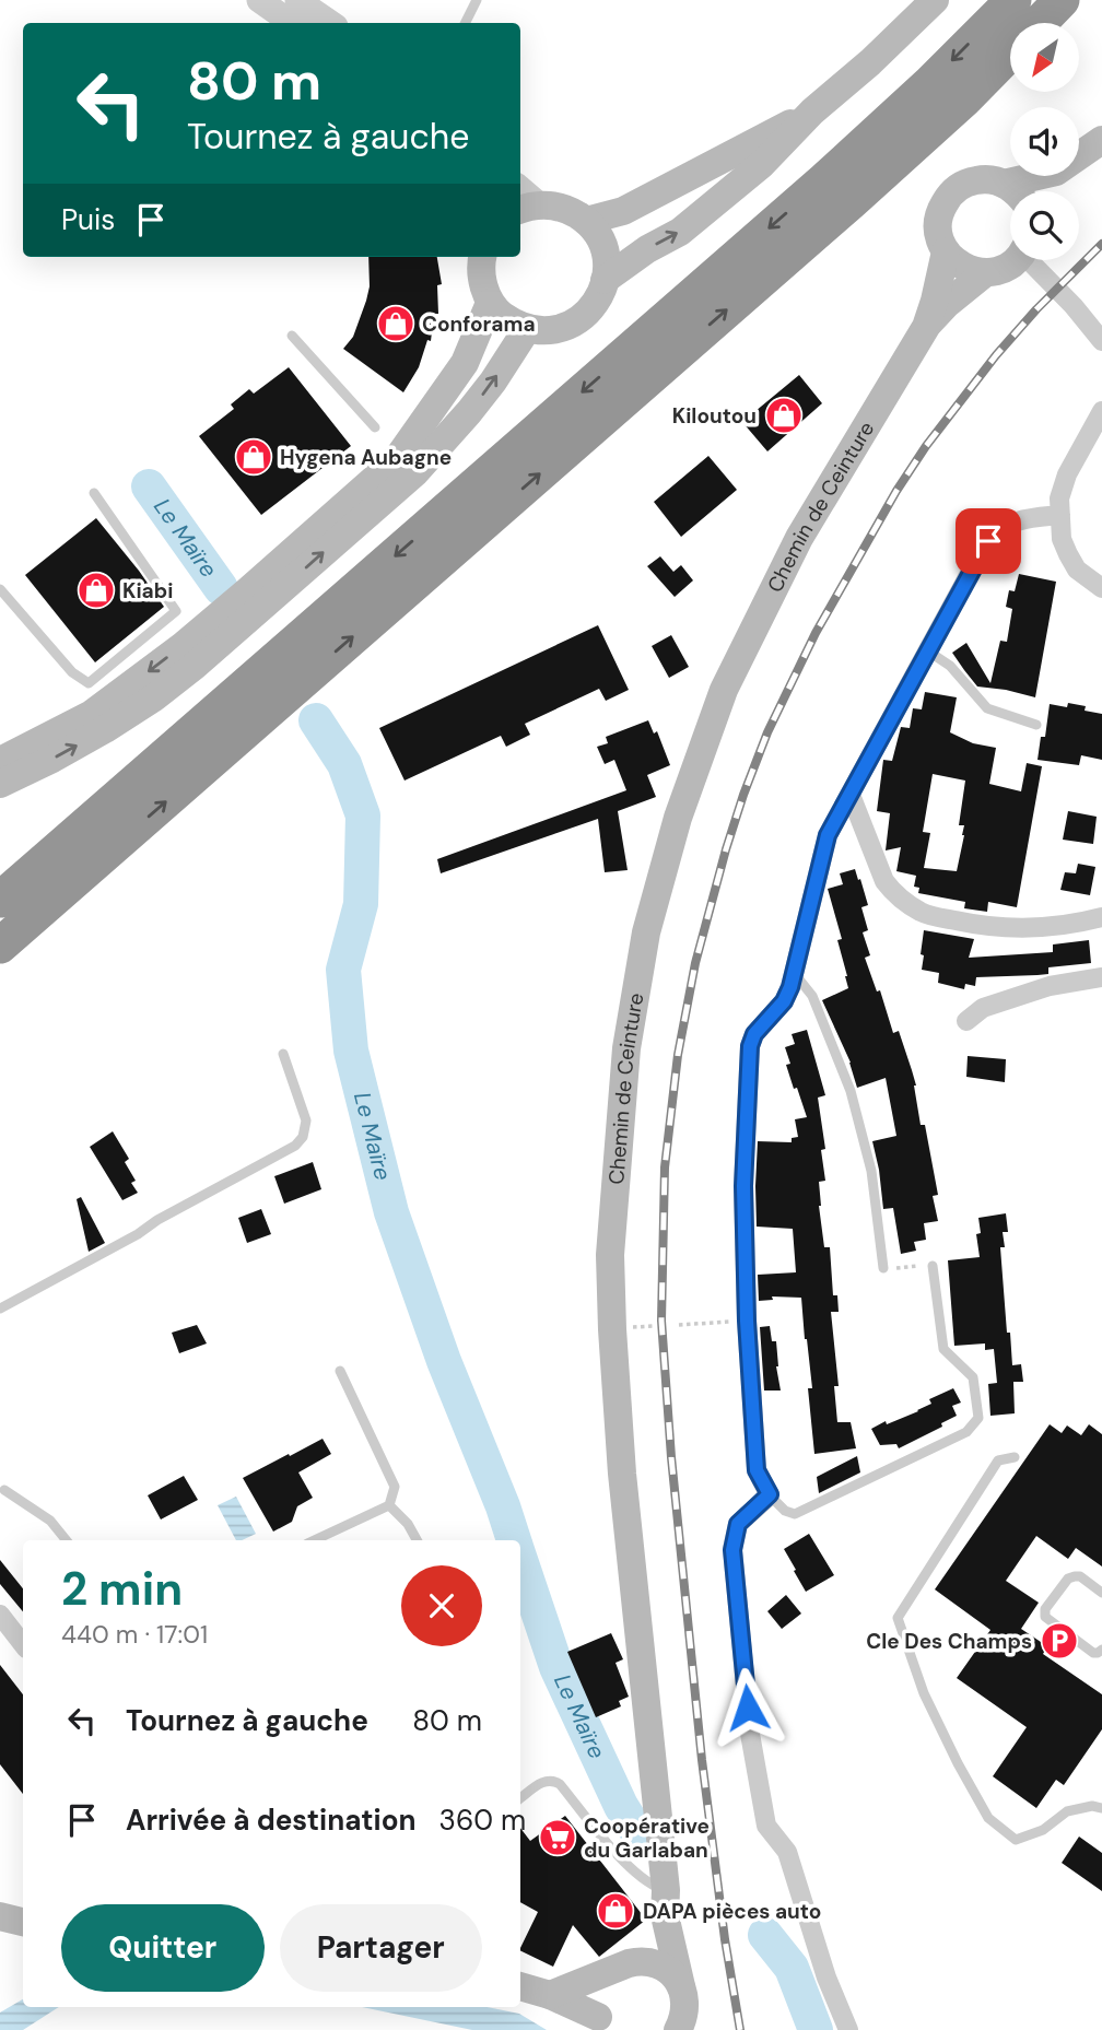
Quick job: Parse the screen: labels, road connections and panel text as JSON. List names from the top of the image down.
{
  "streets": {
    "main road": ["Chemin de Ceinture"]
  },
  "water": ["Le Maïre"],
  "places": {
    "shop": [
      "Conforama",
      "Kiloutou",
      "Hygena Aubagne",
      "Kiabi",
      "DAPA pièces auto"
    ],
    "parking": ["Cle Des Champs"],
    "supermarket": ["Coopérative du Garlaban"]
  },
  "north": "bottom left",
  "page": {
    "turn": ["80 m", "Tournez à gauche"],
    "then": "Puis",
    "heading": ["2 min", "440 m · 17:01"],
    "list": [
      {
        "name": "Tournez à gauche",
        "value": "80 m"
      },
      {
        "name": "Arrivée à destination",
        "value": "360 m"
      }
    ],
    "buttons": ["Quitter", "Partager"]
  }
}
